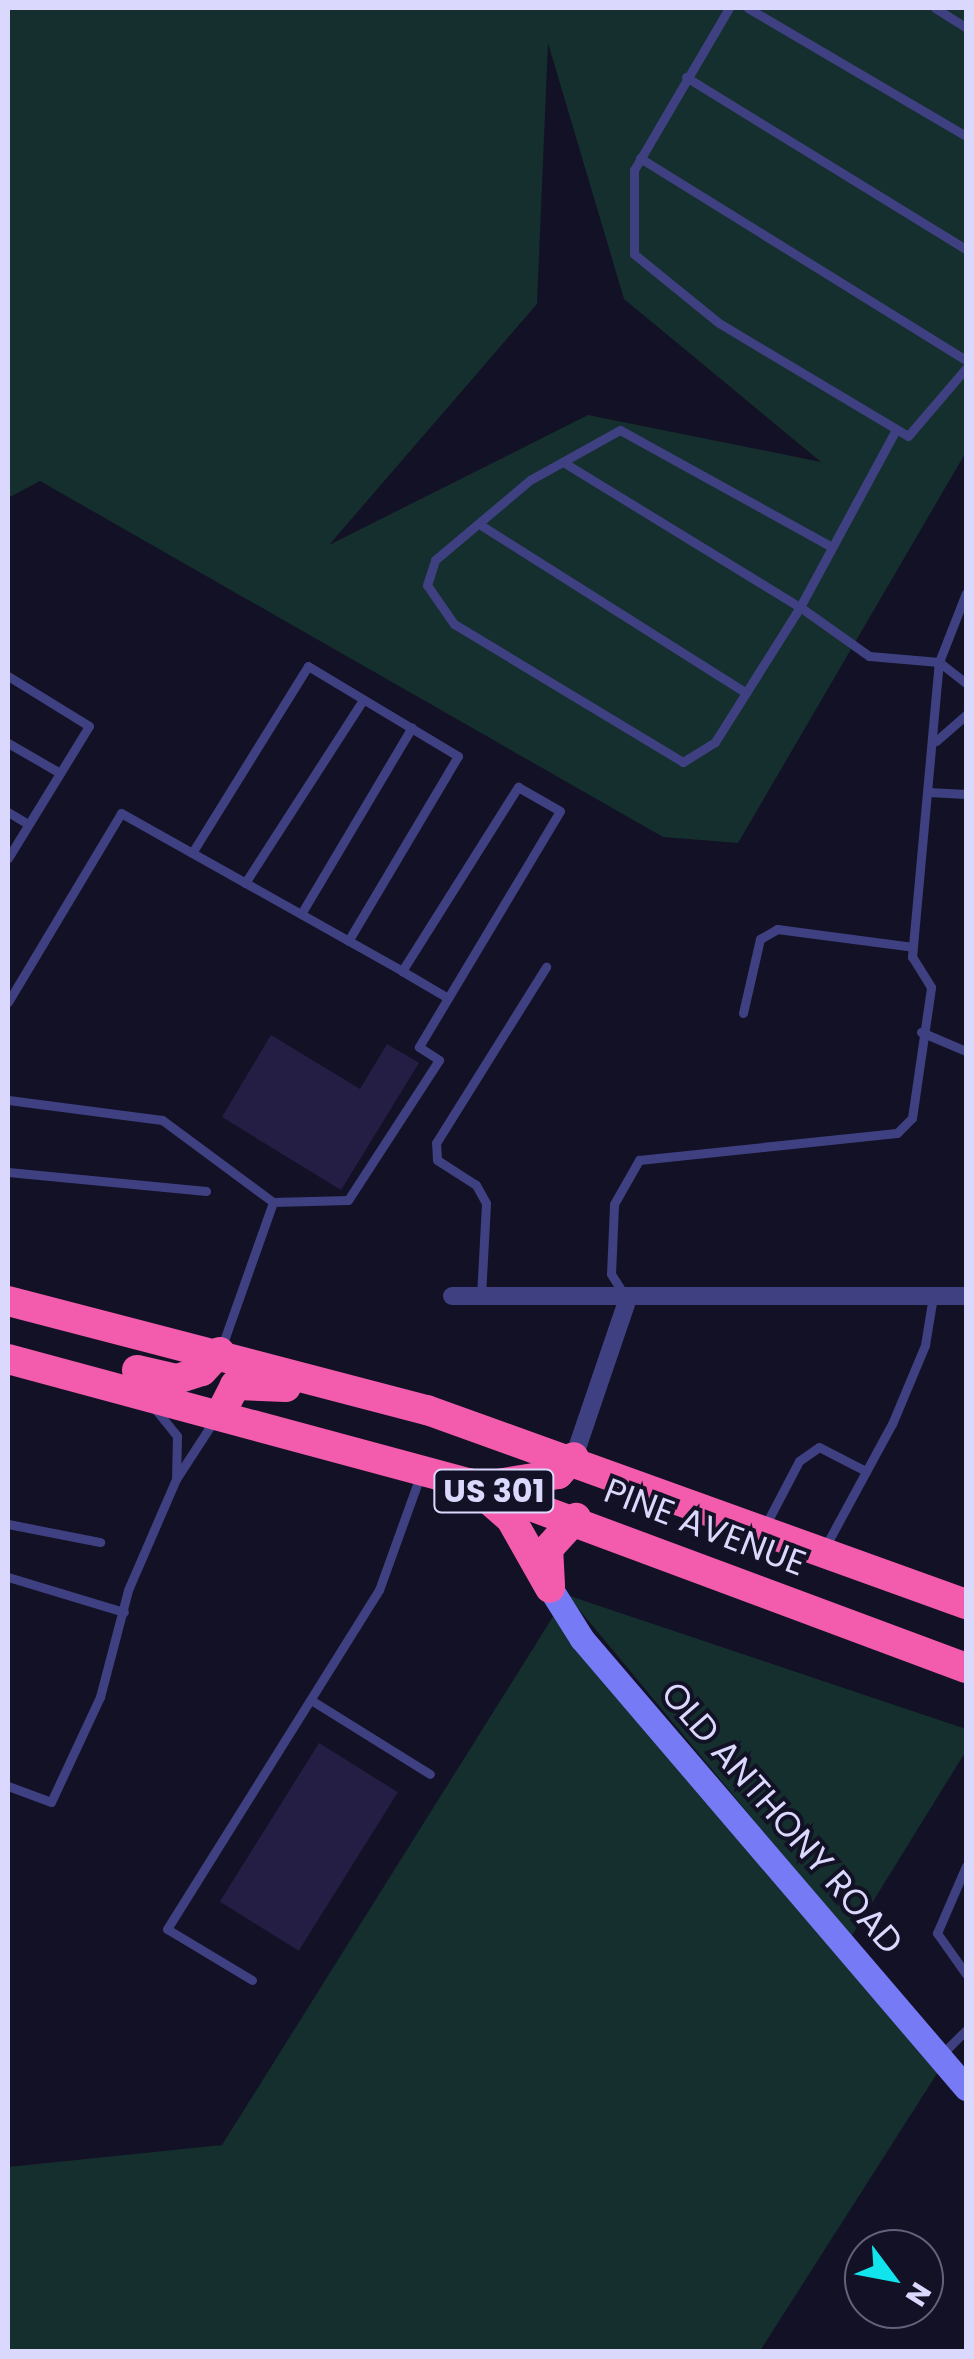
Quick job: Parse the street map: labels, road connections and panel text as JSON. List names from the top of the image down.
{
  "streets": {
    "highway": ["US 301", "PINE AVENUE"],
    "street": ["OLD ANTHONY ROAD"]
  },
  "north": "bottom right"
}
